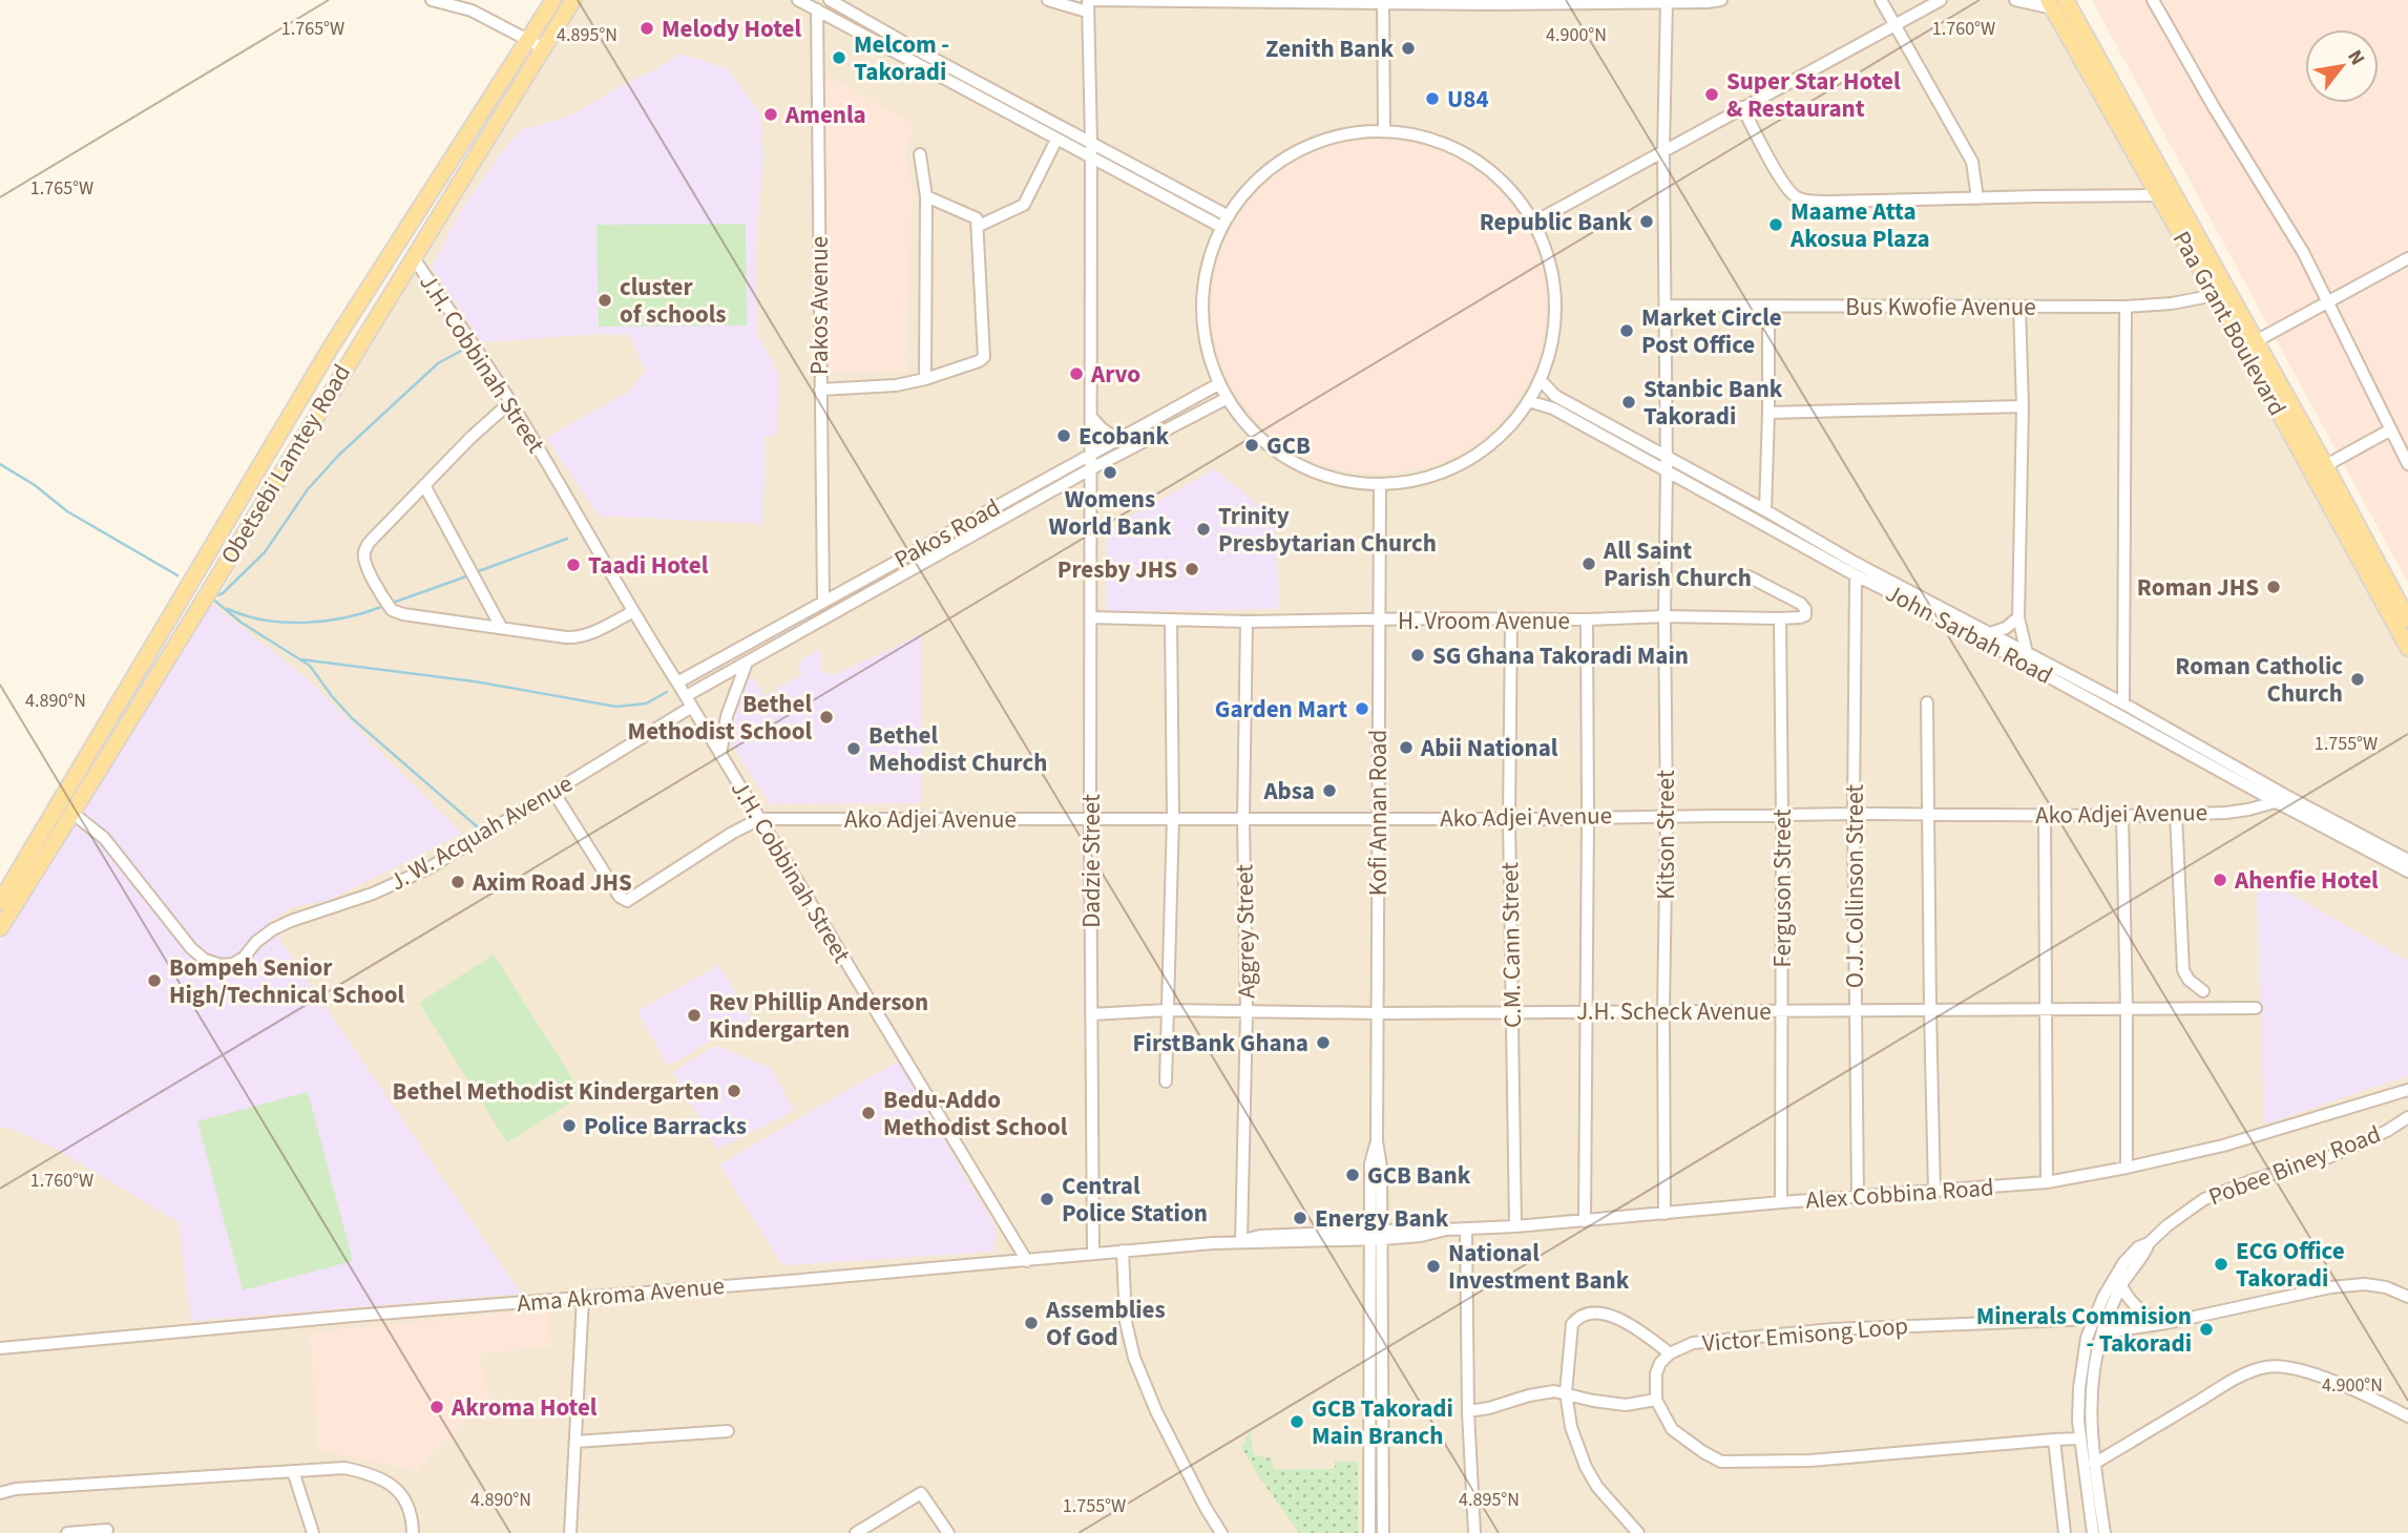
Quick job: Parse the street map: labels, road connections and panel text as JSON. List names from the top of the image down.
{
  "streets": {
    "main road": ["Paa Grant Boulevard", "Obetsebi Lamtey Road"],
    "street": [
      "Pakos Avenue",
      "Bus Kwofie Avenue",
      "J.H. Cobbinah Street",
      "Pakos Road",
      "H. Vroom Avenue",
      "John Sarbah Road",
      "Kofi Annan Road",
      "Ako Adjei Avenue",
      "J. W. Acquah Avenue",
      "Kitson Street",
      "Dadzie Street",
      "O.J. Collinson Street",
      "Ferguson Street",
      "Aggrey Street",
      "C.M. Cann Street",
      "J.H. Scheck Avenue",
      "Pobee Biney Road",
      "Alex Cobbina Road",
      "Ama Akroma Avenue",
      "Victor Emisong Loop"
    ]
  },
  "crossings": [
    ["Pakos Avenue", "Pakos Road"],
    ["Bus Kwofie Avenue", "Paa Grant Boulevard"],
    ["Bus Kwofie Avenue", "Kitson Street"],
    ["J.H. Cobbinah Street", "Obetsebi Lamtey Road"],
    ["J.H. Cobbinah Street", "Pakos Road"],
    ["J.H. Cobbinah Street", "Ako Adjei Avenue"],
    ["J.H. Cobbinah Street", "J. W. Acquah Avenue"],
    ["J.H. Cobbinah Street", "Ama Akroma Avenue"],
    ["Obetsebi Lamtey Road", "J. W. Acquah Avenue"],
    ["Pakos Road", "J. W. Acquah Avenue"],
    ["Pakos Road", "Dadzie Street"],
    ["H. Vroom Avenue", "Kofi Annan Road"],
    ["H. Vroom Avenue", "Kitson Street"],
    ["H. Vroom Avenue", "Dadzie Street"],
    ["H. Vroom Avenue", "Ferguson Street"],
    ["H. Vroom Avenue", "Aggrey Street"],
    ["H. Vroom Avenue", "C.M. Cann Street"],
    ["John Sarbah Road", "Ako Adjei Avenue"],
    ["John Sarbah Road", "Kitson Street"],
    ["John Sarbah Road", "O.J. Collinson Street"],
    ["Kofi Annan Road", "Ako Adjei Avenue"],
    ["Kofi Annan Road", "J.H. Scheck Avenue"],
    ["Kofi Annan Road", "Alex Cobbina Road"],
    ["Kofi Annan Road", "Ama Akroma Avenue"],
    ["Ako Adjei Avenue", "Kitson Street"],
    ["Ako Adjei Avenue", "Dadzie Street"],
    ["Ako Adjei Avenue", "O.J. Collinson Street"],
    ["Ako Adjei Avenue", "Ferguson Street"],
    ["Ako Adjei Avenue", "Aggrey Street"],
    ["Ako Adjei Avenue", "C.M. Cann Street"],
    ["Kitson Street", "J.H. Scheck Avenue"],
    ["Kitson Street", "Alex Cobbina Road"],
    ["Dadzie Street", "J.H. Scheck Avenue"],
    ["Dadzie Street", "Ama Akroma Avenue"],
    ["O.J. Collinson Street", "J.H. Scheck Avenue"],
    ["O.J. Collinson Street", "Alex Cobbina Road"],
    ["Ferguson Street", "J.H. Scheck Avenue"],
    ["Ferguson Street", "Alex Cobbina Road"],
    ["Aggrey Street", "J.H. Scheck Avenue"],
    ["Aggrey Street", "Ama Akroma Avenue"],
    ["C.M. Cann Street", "J.H. Scheck Avenue"],
    ["C.M. Cann Street", "Alex Cobbina Road"],
    ["Pobee Biney Road", "Victor Emisong Loop"],
    ["Alex Cobbina Road", "Ama Akroma Avenue"]
  ],
  "places": [
    "Melody Hotel",
    "Zenith Bank",
    "Melcom - Takoradi",
    "Super Star Hotel & Restaurant",
    "U84",
    "Amenla",
    "Republic Bank",
    "Maame Atta Akosua Plaza",
    "cluster of schools",
    "Market Circle Post Office",
    "Arvo",
    "Stanbic Bank Takoradi",
    "Ecobank",
    "GCB",
    "Womens World Bank",
    "Trinity Presbytarian Church",
    "All Saint Parish Church",
    "Taadi Hotel",
    "Presby JHS",
    "Roman JHS",
    "SG Ghana Takoradi Main",
    "Roman Catholic Church",
    "Garden Mart",
    "Bethel Methodist School",
    "Abii National",
    "Bethel Mehodist Church",
    "Absa",
    "Ahenfie Hotel",
    "Axim Road JHS",
    "Bompeh Senior High/Technical School",
    "Rev Phillip Anderson Kindergarten",
    "FirstBank Ghana",
    "Bethel Methodist Kindergarten",
    "Bedu-Addo Methodist School",
    "Police Barracks",
    "GCB Bank",
    "Central Police Station",
    "Energy Bank",
    "ECG Office Takoradi",
    "National Investment Bank",
    "Assemblies Of God",
    "Minerals Commision - Takoradi",
    "Akroma Hotel",
    "GCB Takoradi Main Branch"
  ],
  "north": "top right",
  "coordinates": [
    "1.765°W",
    "1.760°W",
    "4.895°N",
    "4.900°N",
    "4.890°N",
    "1.755°W"
  ]
}
